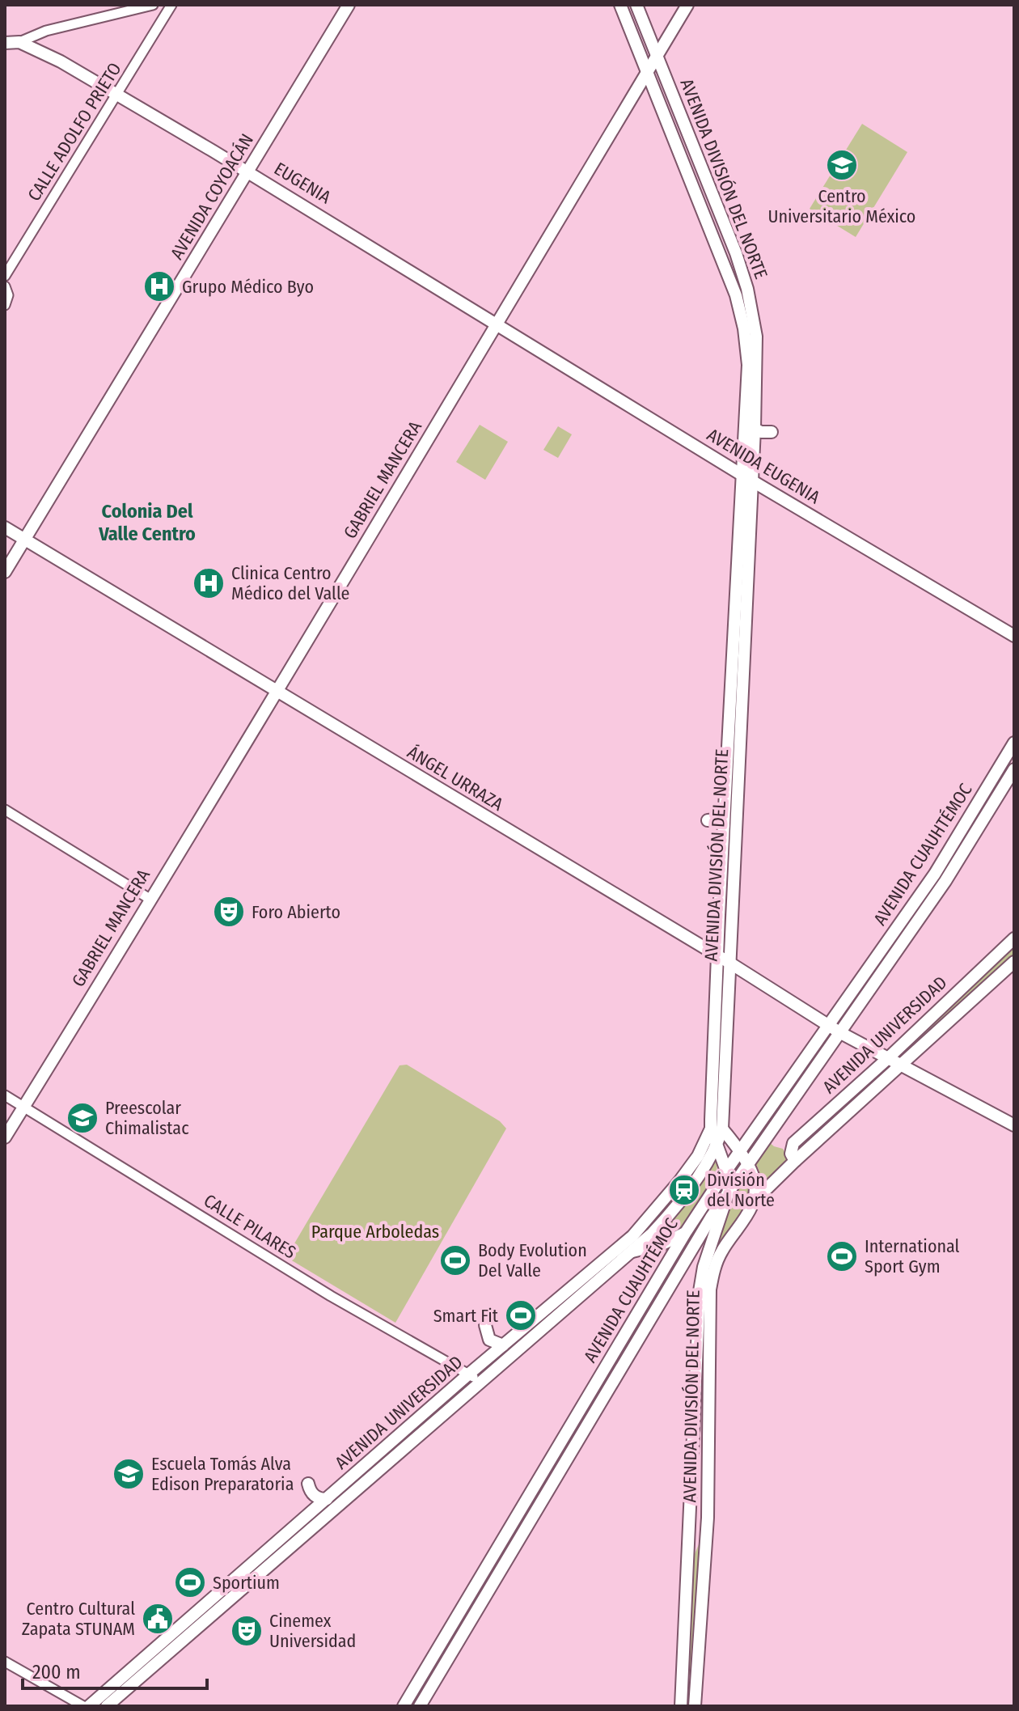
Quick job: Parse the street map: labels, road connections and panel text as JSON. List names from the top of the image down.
{
  "streets": {
    "main road": [
      "AVENIDA DIVISIÓN DEL NORTE",
      "EUGENIA",
      "AVENIDA COYOACÁN",
      "AVENIDA EUGENIA",
      "GABRIEL MANCERA",
      "ÁNGEL URRAZA",
      "AVENIDA CUAUHTÉMOC",
      "AVENIDA UNIVERSIDAD"
    ],
    "street": ["CALLE ADOLFO PRIETO", "CALLE PILARES"]
  },
  "crossings": [
    ["CALLE ADOLFO PRIETO", "EUGENIA"],
    ["AVENIDA DIVISIÓN DEL NORTE", "AVENIDA EUGENIA"],
    ["AVENIDA DIVISIÓN DEL NORTE", "GABRIEL MANCERA"],
    ["AVENIDA DIVISIÓN DEL NORTE", "ÁNGEL URRAZA"],
    ["AVENIDA DIVISIÓN DEL NORTE", "AVENIDA CUAUHTÉMOC"],
    ["AVENIDA DIVISIÓN DEL NORTE", "AVENIDA UNIVERSIDAD"],
    ["EUGENIA", "AVENIDA COYOACÁN"],
    ["EUGENIA", "AVENIDA EUGENIA"],
    ["EUGENIA", "GABRIEL MANCERA"],
    ["AVENIDA COYOACÁN", "ÁNGEL URRAZA"],
    ["AVENIDA EUGENIA", "GABRIEL MANCERA"],
    ["GABRIEL MANCERA", "ÁNGEL URRAZA"],
    ["GABRIEL MANCERA", "CALLE PILARES"],
    ["ÁNGEL URRAZA", "AVENIDA CUAUHTÉMOC"],
    ["ÁNGEL URRAZA", "AVENIDA UNIVERSIDAD"],
    ["AVENIDA UNIVERSIDAD", "CALLE PILARES"]
  ],
  "districts": ["Colonia Del Valle Centro"],
  "parks": ["Parque Arboledas"],
  "places": {
    "school or university": ["Centro Universitario México", "Preescolar Chimalistac", "Escuela Tomás Alva Edison Preparatoria"],
    "hospital": ["Grupo Médico Byo", "Clinica Centro Médico del Valle"],
    "theatre": ["Foro Abierto", "Cinemex Universidad"],
    "station": ["División del Norte"],
    "sports": [
      "International Sport Gym",
      "Body Evolution Del Valle",
      "Smart Fit",
      "Sportium"
    ],
    "public building": ["Centro Cultural Zapata STUNAM"]
  },
  "scale_bar": "200 m"
}
